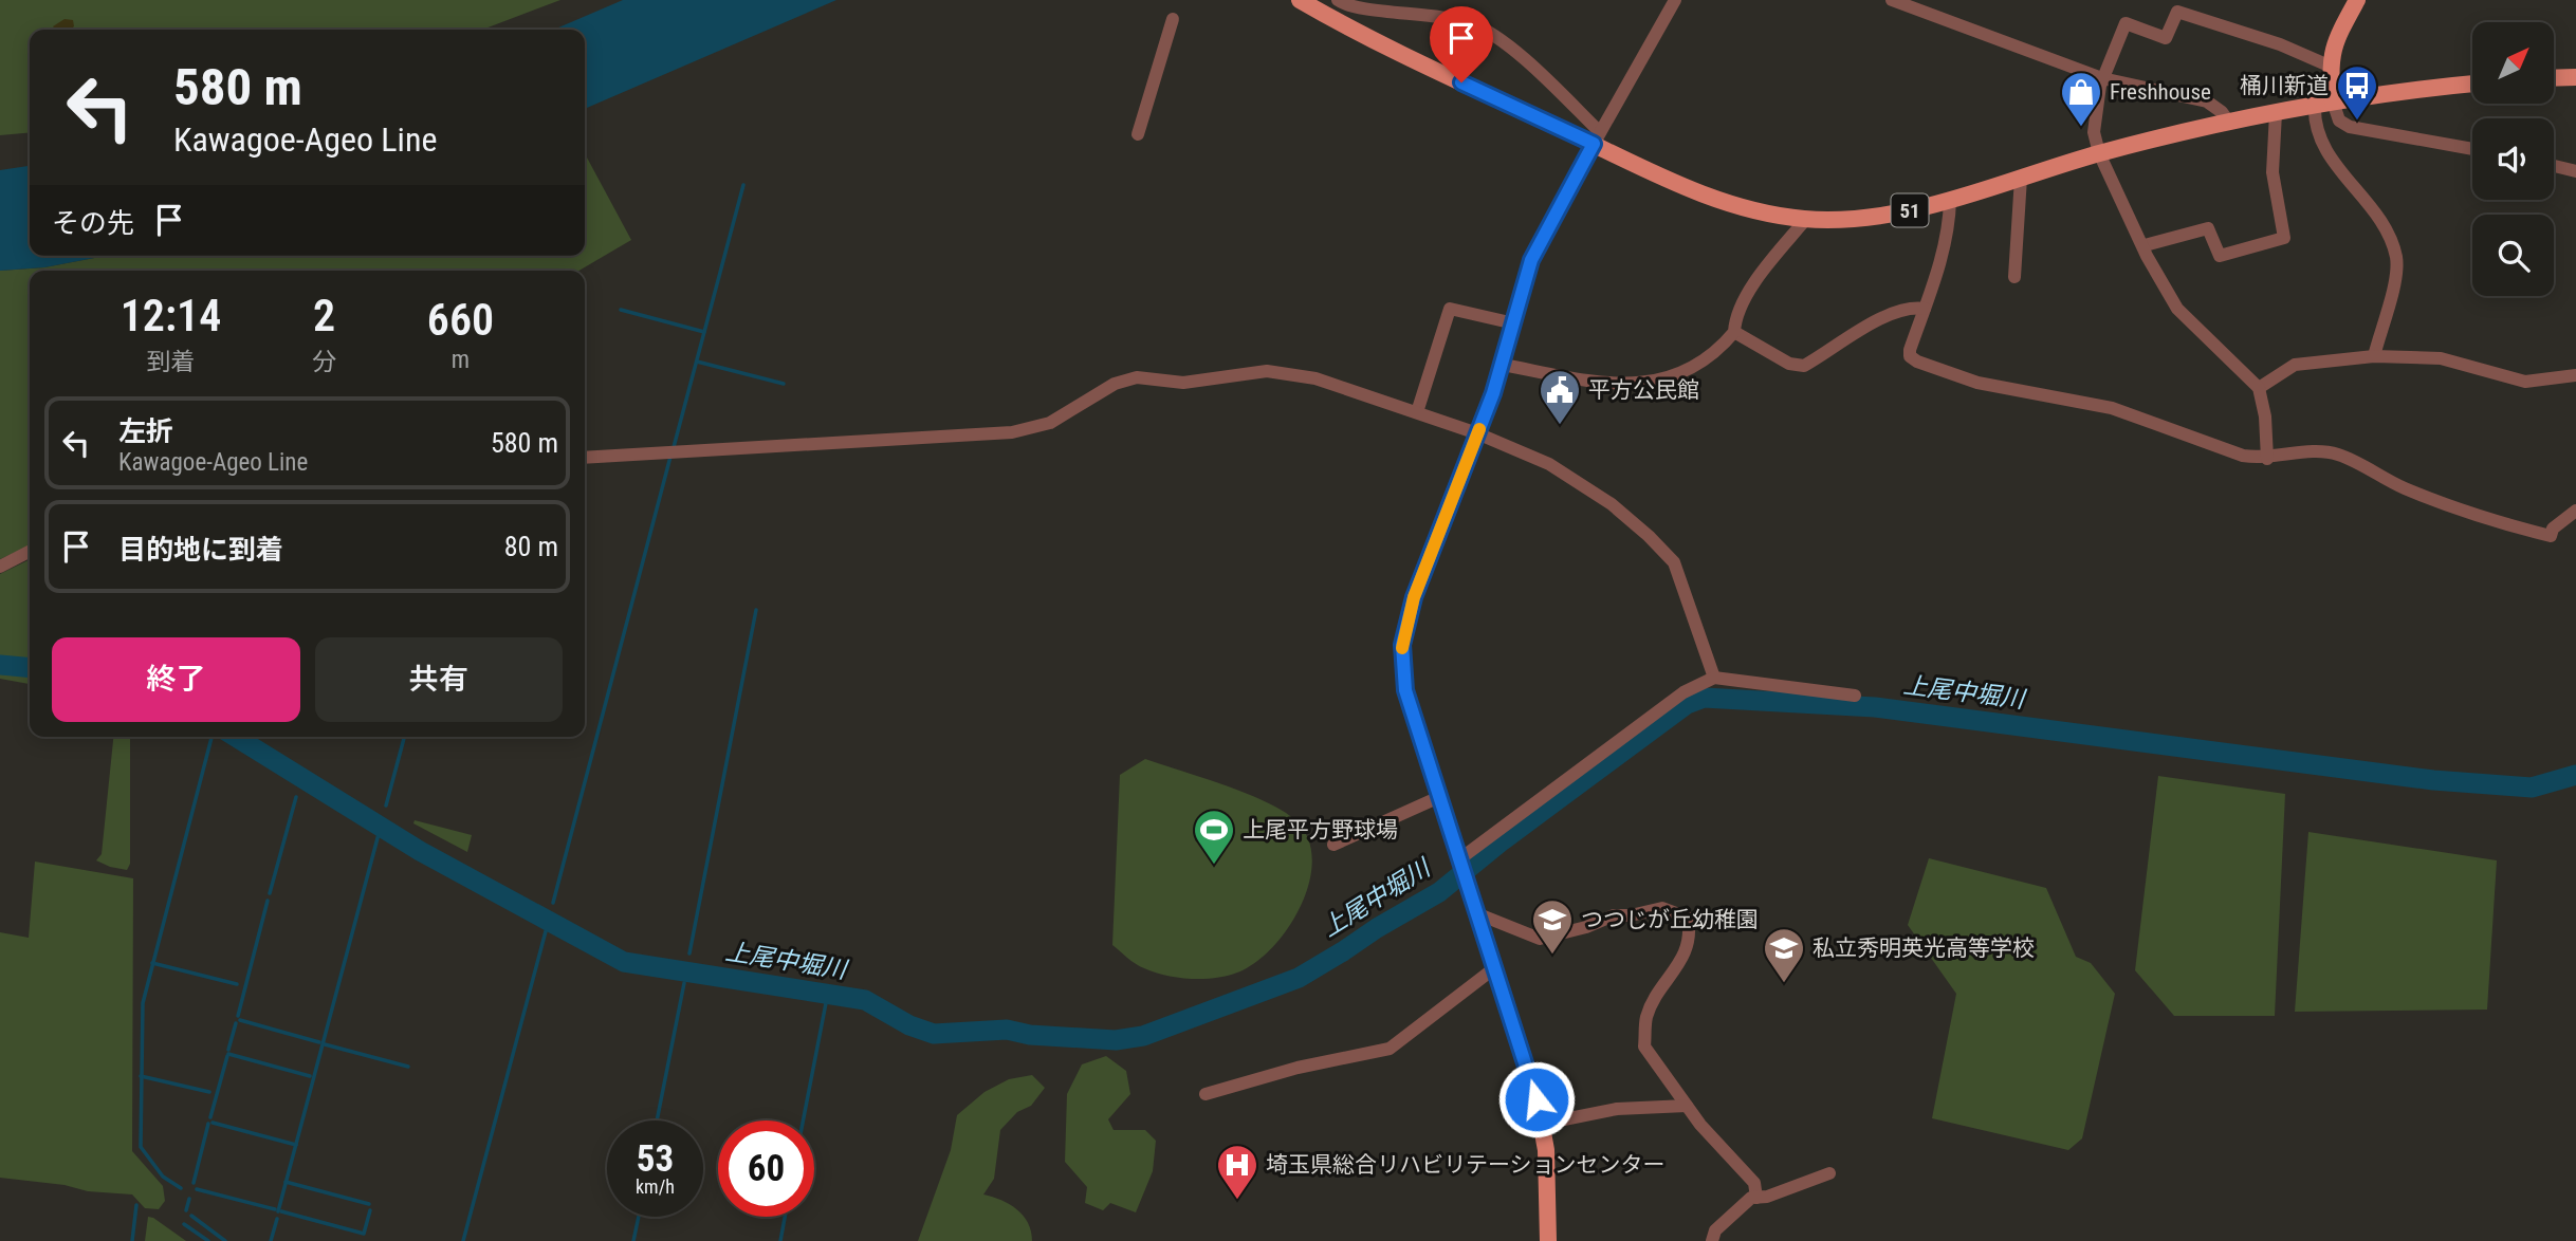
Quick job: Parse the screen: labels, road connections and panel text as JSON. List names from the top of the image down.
{
  "streets": {
    "main road": ["51"]
  },
  "water": ["上尾中堀川"],
  "places": {
    "bus stop": ["桶川新道"],
    "shop": ["Freshhouse"],
    "public building": ["平方公民館"],
    "sports": ["上尾平方野球場"],
    "school or university": ["つつじが丘幼稚園", "私立秀明英光高等学校"],
    "hospital": ["埼玉県総合リハビリテーションセンター"]
  },
  "north": "top right",
  "page": {
    "turn": ["580 m", "Kawagoe-Ageo Line"],
    "then": "その先",
    "eta": [
      "12:14",
      "到着",
      "2",
      "分",
      "660",
      "m"
    ],
    "list": [
      {
        "name": "左折",
        "note": "Kawagoe-Ageo Line",
        "value": "580 m"
      },
      {
        "name": "目的地に到着",
        "value": "80 m"
      }
    ],
    "buttons": ["終了", "共有"],
    "speed": "53 km/h",
    "limit": "60"
  }
}
